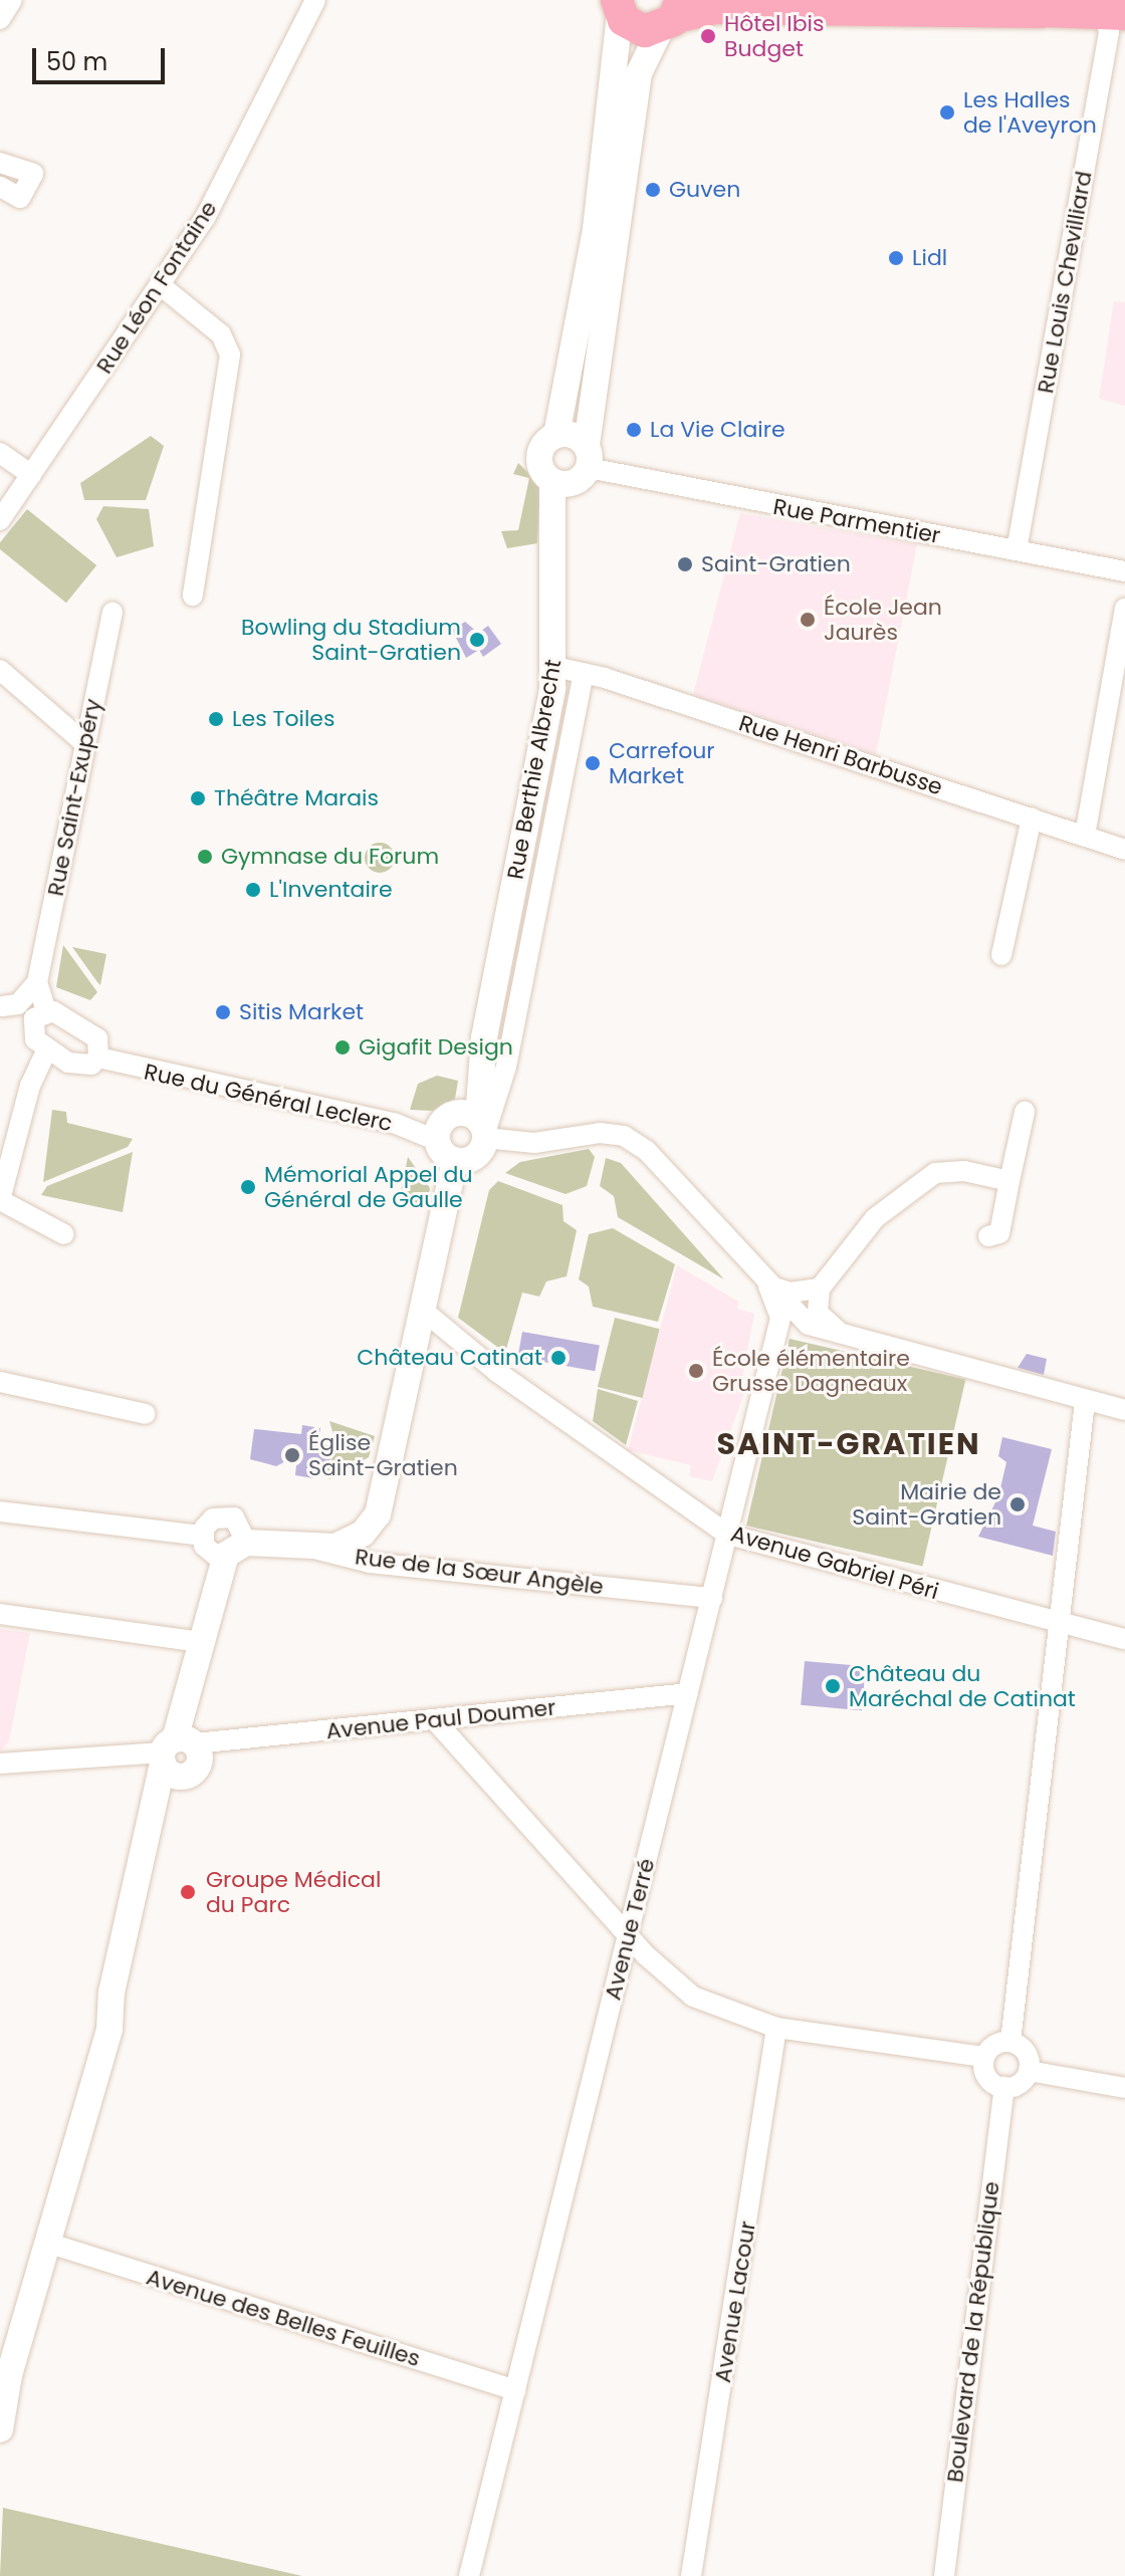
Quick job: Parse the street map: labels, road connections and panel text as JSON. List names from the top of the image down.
{
  "streets": {
    "street": [
      "Rue Louis Chevilliard",
      "Rue Léon Fontaine",
      "Rue Parmentier",
      "Rue Henri Barbusse",
      "Rue Berthie Albrecht",
      "Rue Saint-Exupéry",
      "Rue du Général Leclerc",
      "Avenue Gabriel Péri",
      "Rue de la Sœur Angèle",
      "Avenue Paul Doumer",
      "Avenue Terré",
      "Avenue Lacour",
      "Avenue des Belles Feuilles",
      "Boulevard de la République"
    ]
  },
  "crossings": [
    ["Rue Louis Chevilliard", "Rue Parmentier"],
    ["Rue Parmentier", "Rue Berthie Albrecht"],
    ["Rue Henri Barbusse", "Rue Berthie Albrecht"],
    ["Rue Berthie Albrecht", "Rue du Général Leclerc"],
    ["Rue du Général Leclerc", "Avenue Terré"],
    ["Avenue Gabriel Péri", "Avenue Terré"],
    ["Rue de la Sœur Angèle", "Avenue Terré"],
    ["Avenue Paul Doumer", "Avenue Terré"],
    ["Avenue Terré", "Avenue des Belles Feuilles"]
  ],
  "districts": ["SAINT-GRATIEN"],
  "places": [
    "Hôtel Ibis Budget",
    "Les Halles de l'Aveyron",
    "Guven",
    "Lidl",
    "La Vie Claire",
    "Saint-Gratien",
    "École Jean Jaurès",
    "Bowling du Stadium Saint-Gratien",
    "Les Toiles",
    "Carrefour Market",
    "Théâtre Marais",
    "Gymnase du Forum",
    "L'Inventaire",
    "Sitis Market",
    "Gigafit Design",
    "Mémorial Appel du Général de Gaulle",
    "Château Catinat",
    "École élémentaire Grusse Dagneaux",
    "Église Saint-Gratien",
    "Mairie de Saint-Gratien",
    "Château du Maréchal de Catinat",
    "Groupe Médical du Parc"
  ],
  "scale_bar": "50 m"
}
